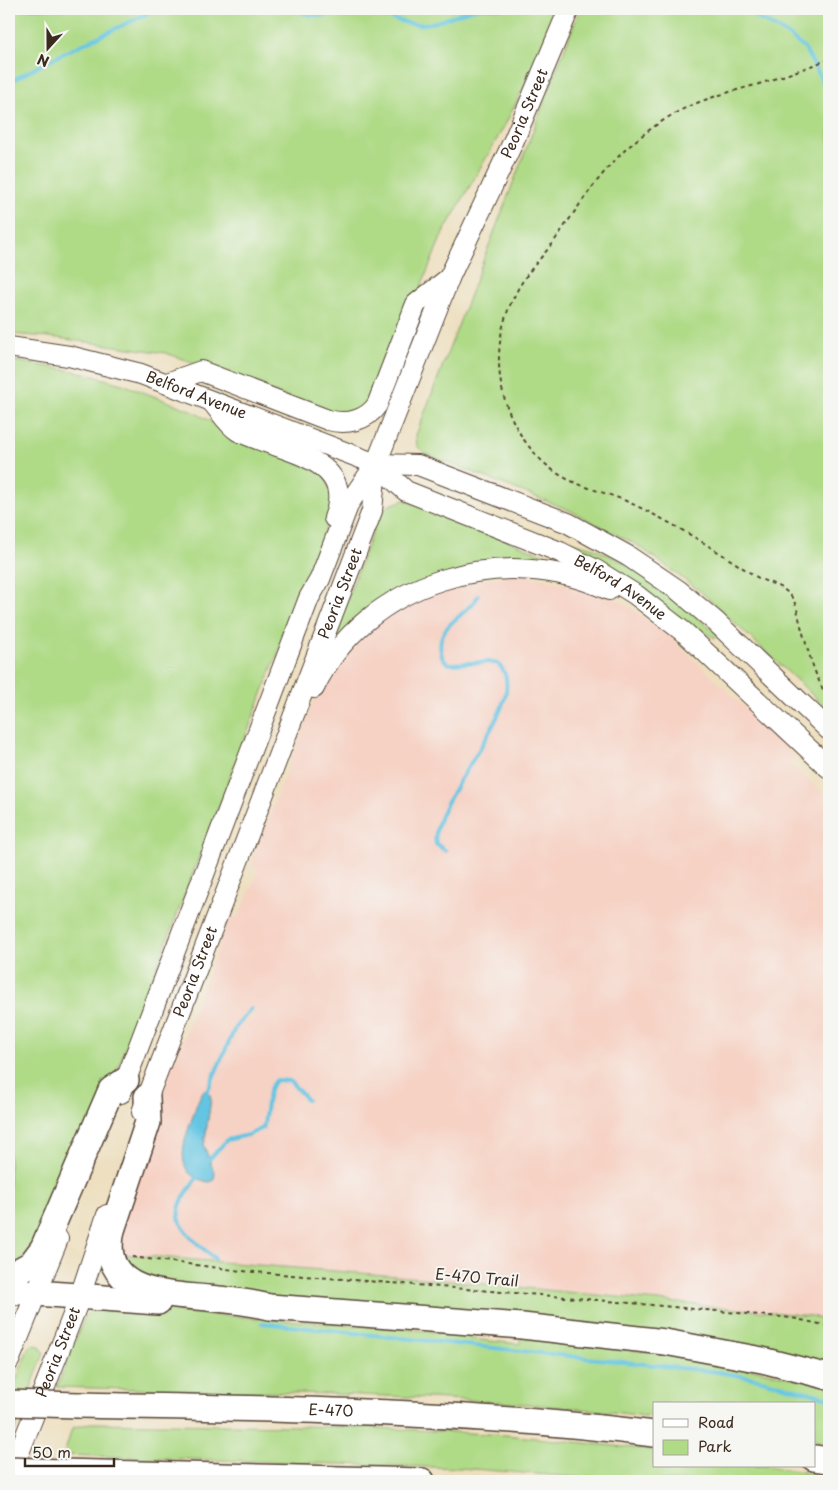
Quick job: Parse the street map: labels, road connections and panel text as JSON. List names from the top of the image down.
{
  "streets": {
    "highway": ["E-470"],
    "main road": ["Peoria Street", "Belford Avenue"],
    "path": ["E-470 Trail"]
  },
  "crossings": [
    ["Peoria Street", "Belford Avenue"]
  ],
  "legend": ["Road", "Park"],
  "scale_bar": "50 m",
  "north": "bottom"
}
